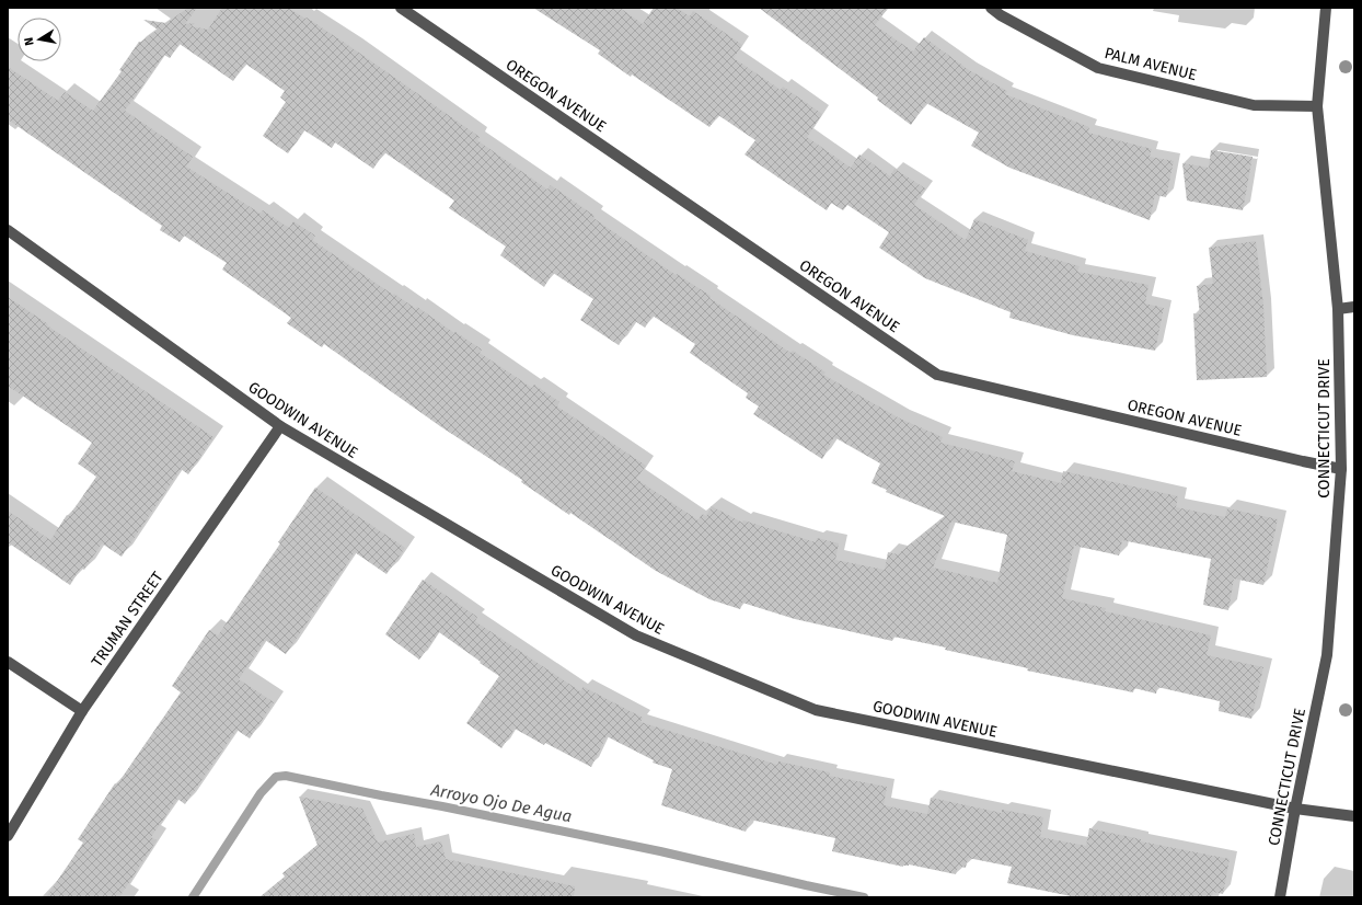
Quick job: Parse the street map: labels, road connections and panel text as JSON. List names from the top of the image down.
{
  "streets": {
    "street": [
      "PALM AVENUE",
      "OREGON AVENUE",
      "GOODWIN AVENUE",
      "CONNECTICUT DRIVE",
      "TRUMAN STREET"
    ]
  },
  "crossings": [
    ["PALM AVENUE", "CONNECTICUT DRIVE"],
    ["OREGON AVENUE", "CONNECTICUT DRIVE"],
    ["GOODWIN AVENUE", "CONNECTICUT DRIVE"],
    ["GOODWIN AVENUE", "TRUMAN STREET"]
  ],
  "water": ["Arroyo Ojo De Agua"],
  "north": "left"
}
